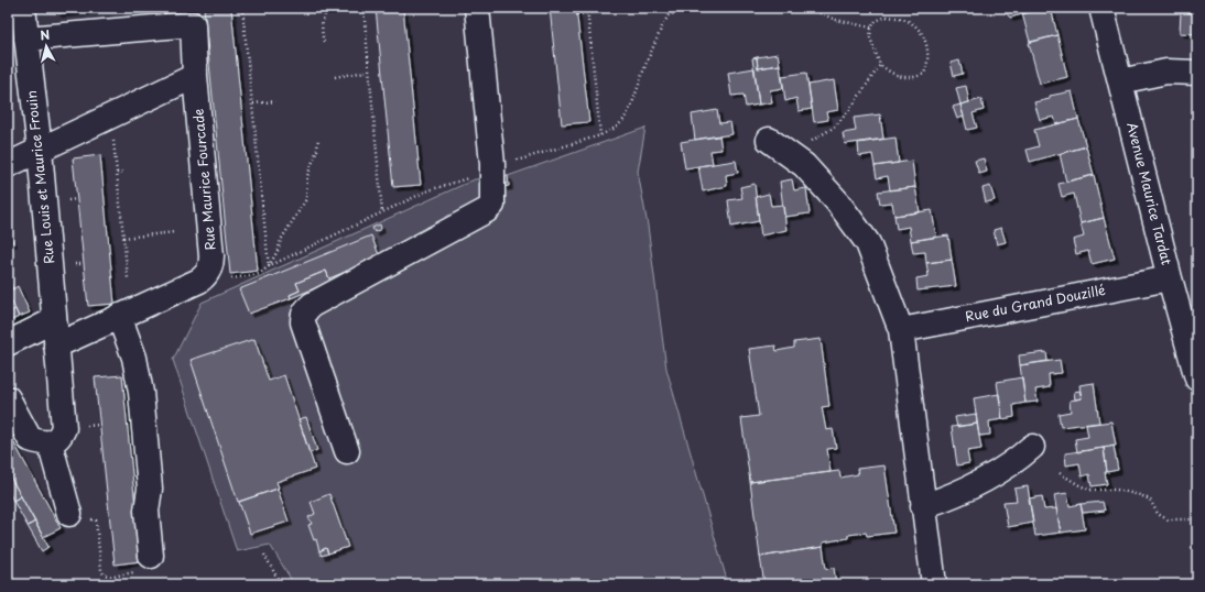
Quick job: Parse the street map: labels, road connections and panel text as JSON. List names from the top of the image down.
{
  "streets": {
    "street": [
      "Rue Louis et Maurice Frouin",
      "Rue Maurice Fourcade",
      "Avenue Maurice Tardat",
      "Rue du Grand Douzillé"
    ]
  },
  "crossings": [
    ["Rue Louis et Maurice Frouin", "Rue Maurice Fourcade"],
    ["Avenue Maurice Tardat", "Rue du Grand Douzillé"]
  ],
  "north": "top"
}
